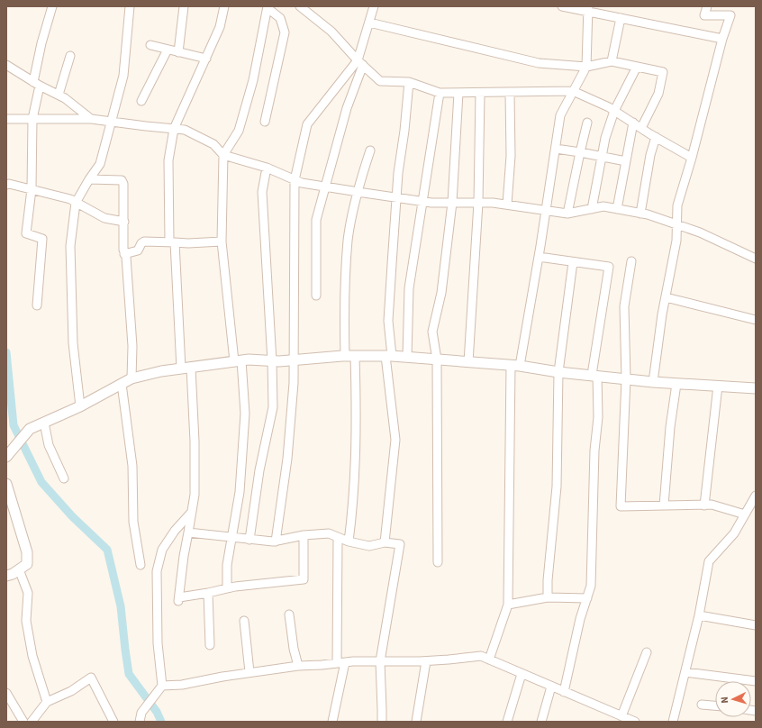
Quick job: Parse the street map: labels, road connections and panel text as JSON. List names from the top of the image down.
{
  "north": "left"
}
